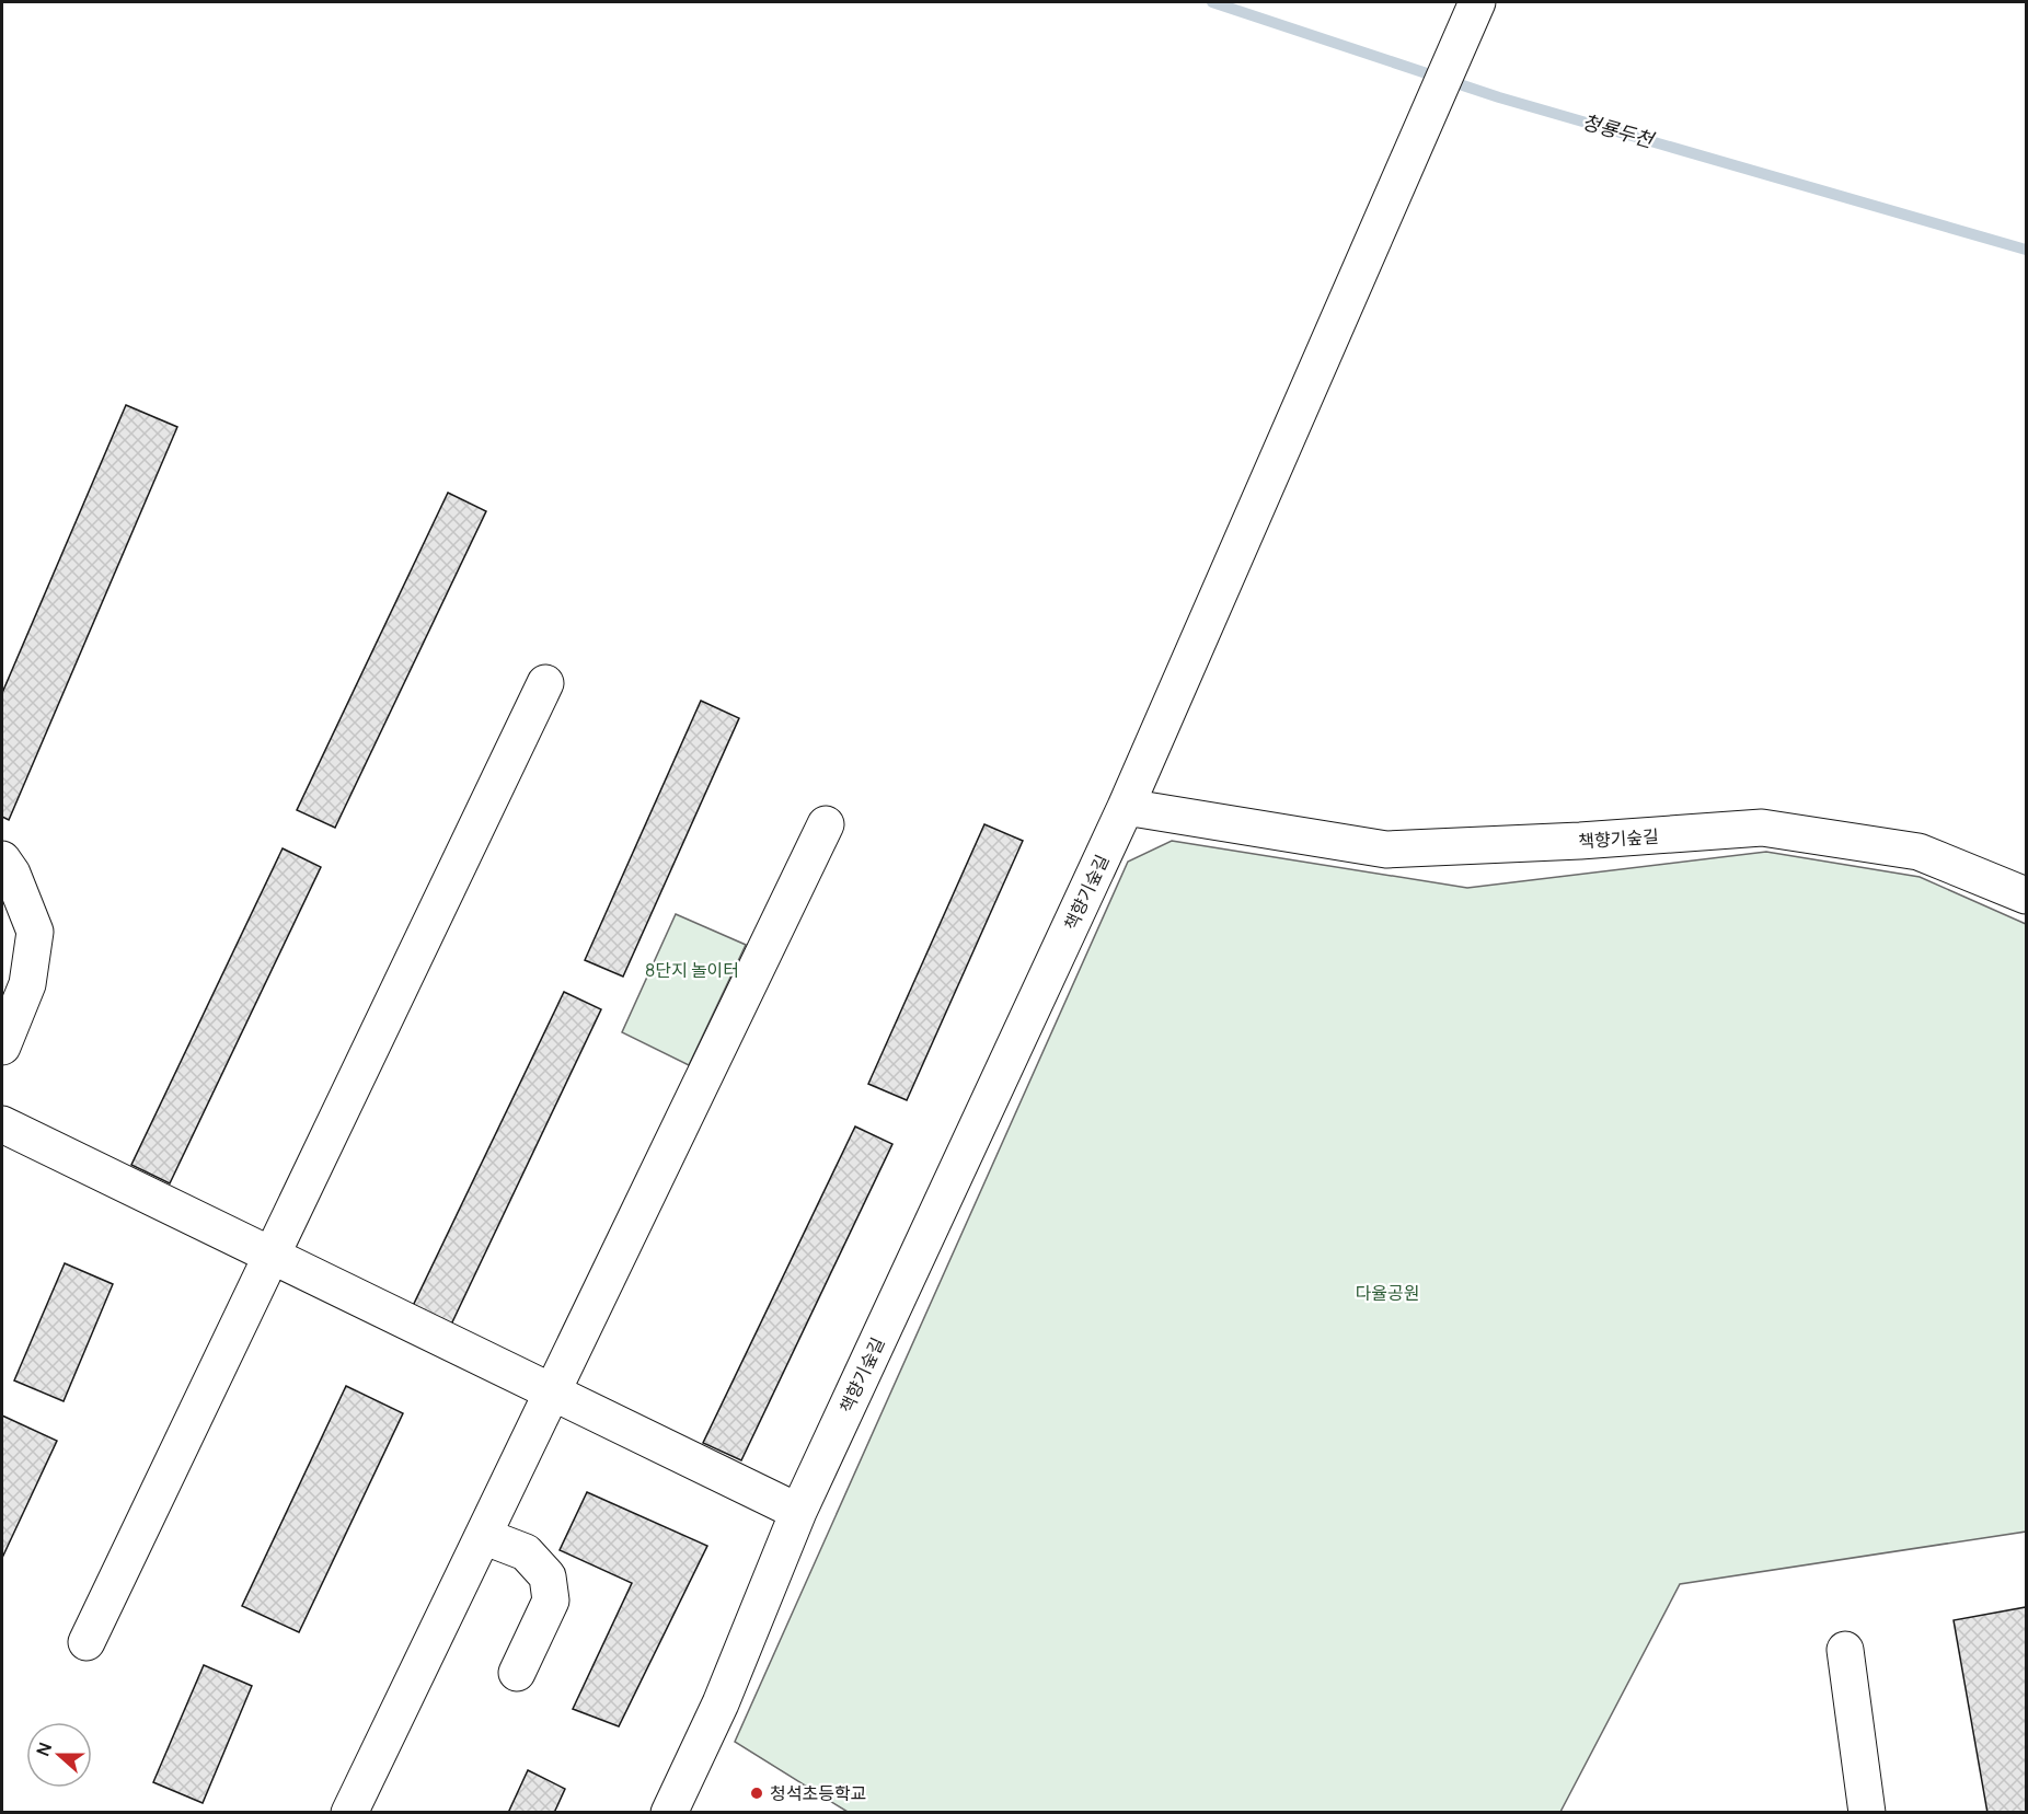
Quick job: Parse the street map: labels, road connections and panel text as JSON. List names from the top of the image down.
{
  "streets": {
    "street": ["책향기숲길"]
  },
  "water": ["청룡두천"],
  "parks": ["8단지 놀이터", "다율공원"],
  "places": ["청석초등학교"],
  "north": "left"
}
